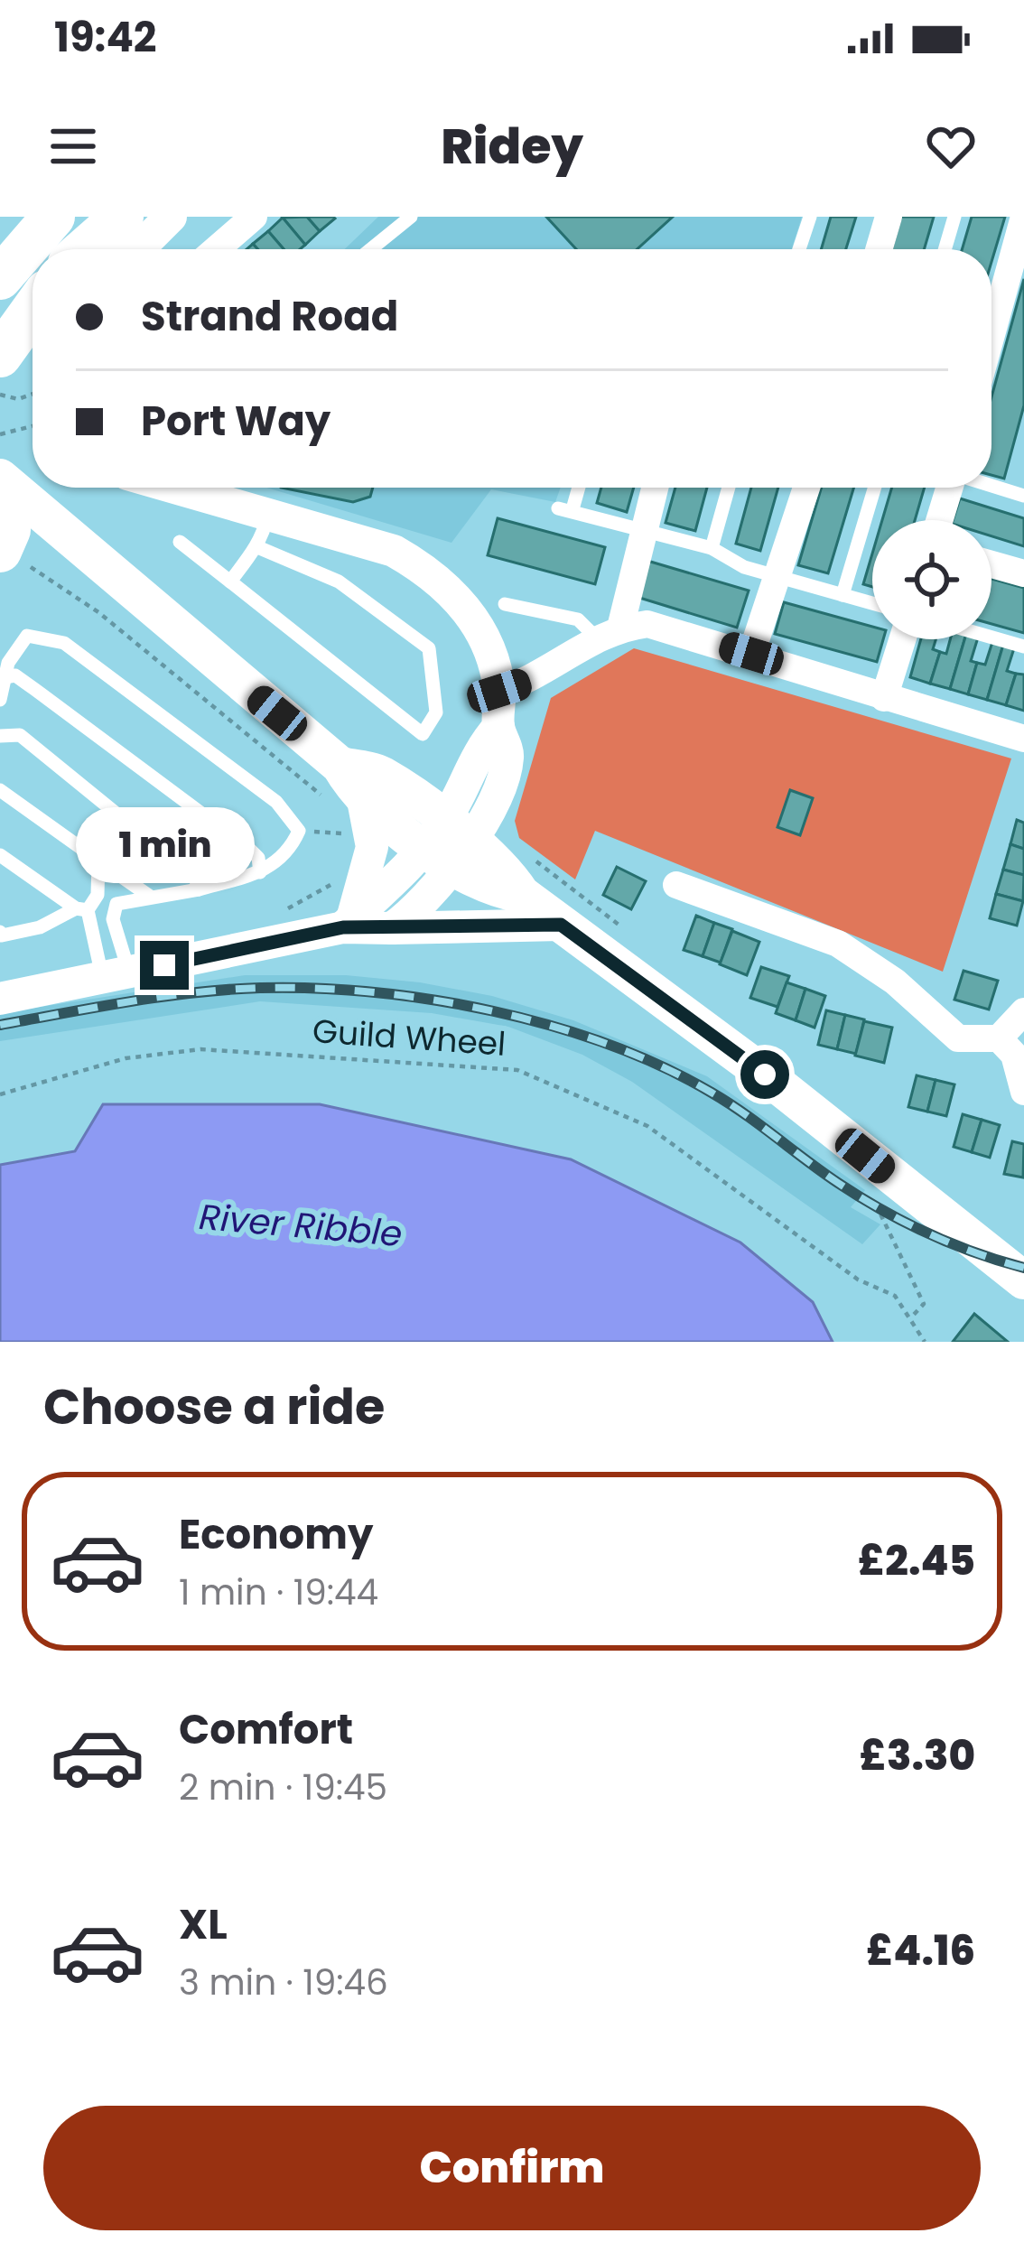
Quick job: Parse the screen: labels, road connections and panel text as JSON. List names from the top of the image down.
{
  "streets": {
    "path": ["Guild Wheel"]
  },
  "water": ["River Ribble"],
  "page": {
    "status": "19:42",
    "header": "Ridey",
    "banner": ["Strand Road", "Port Way"],
    "bubble": "1 min",
    "heading": "Choose a ride",
    "list": [
      {
        "name": "Economy",
        "note": "1 min · 19:44",
        "value": "£2.45"
      },
      {
        "name": "Comfort",
        "note": "2 min · 19:45",
        "value": "£3.30"
      },
      {
        "name": "XL",
        "note": "3 min · 19:46",
        "value": "£4.16"
      }
    ],
    "buttons": "Confirm"
  }
}
